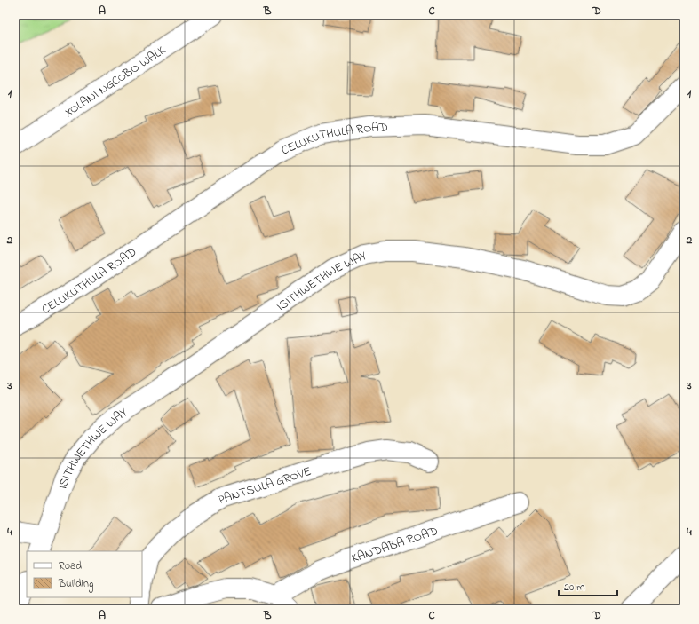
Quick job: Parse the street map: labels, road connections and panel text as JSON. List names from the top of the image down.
{
  "streets": {
    "street": [
      "XOLANI NGCOBO WALK",
      "CELUKUTHULA ROAD",
      "ISITHWETHWE WAY",
      "PANTSULA GROVE",
      "KANDABA ROAD"
    ]
  },
  "legend": ["Road", "Building"],
  "scale_bar": "20 m",
  "grid": {
    "columns": [
      "A",
      "B",
      "C",
      "D"
    ],
    "rows": [
      "1",
      "2",
      "3",
      "4"
    ]
  }
}
